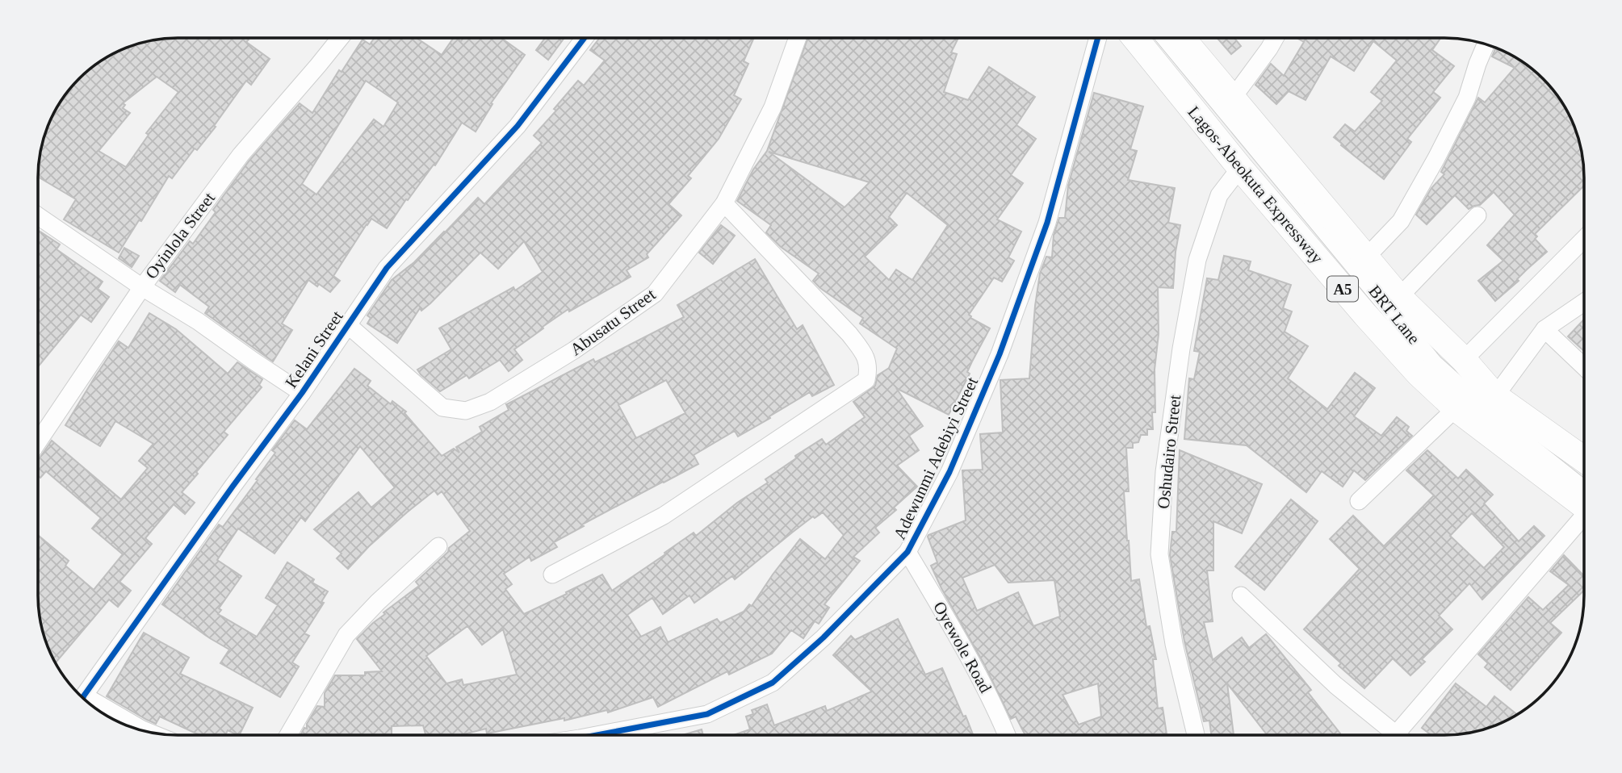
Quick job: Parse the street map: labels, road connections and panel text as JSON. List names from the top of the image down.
{
  "streets": {
    "highway": ["Lagos-Abeokuta Expressway", "A5"],
    "street": [
      "Oyinlola Street",
      "BRT Lane",
      "Abusatu Street",
      "Kelani Street",
      "Oshudairo Street",
      "Adewunmi Adebiyi Street",
      "Oyewole Road"
    ]
  },
  "crossings": [
    ["Lagos-Abeokuta Expressway", "Oshudairo Street"],
    ["Abusatu Street", "Kelani Street"],
    ["Adewunmi Adebiyi Street", "Oyewole Road"]
  ]
}
